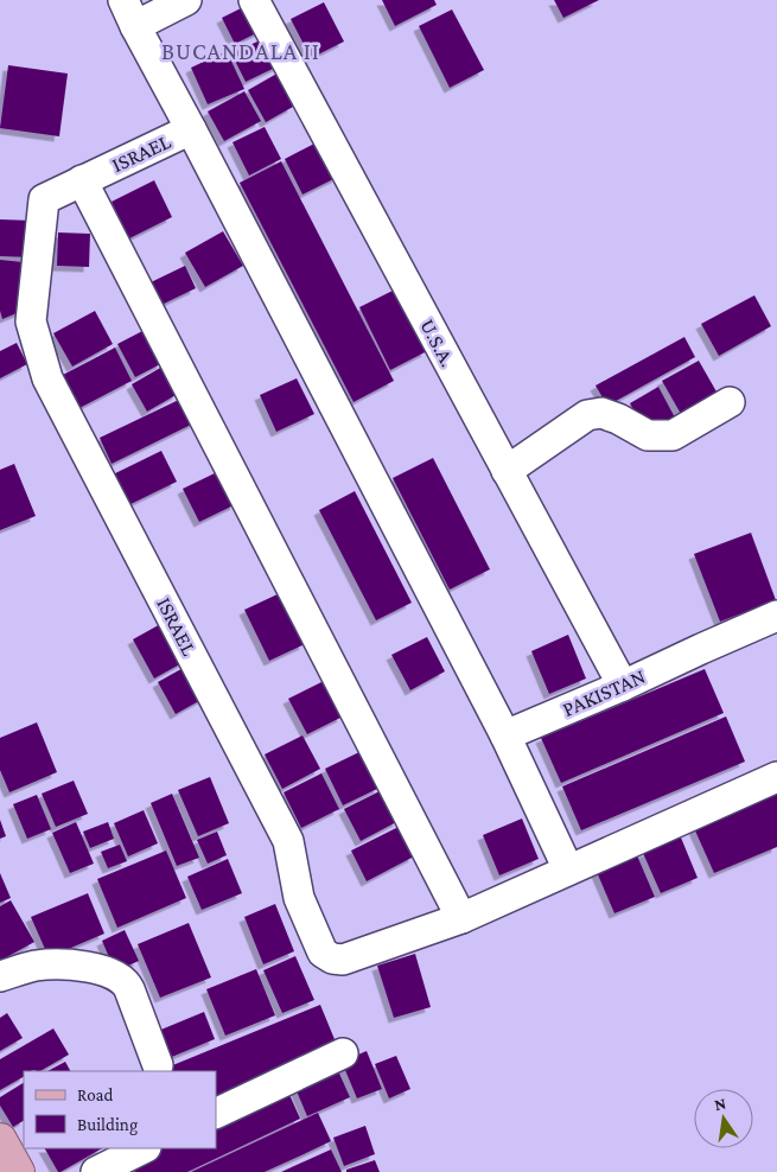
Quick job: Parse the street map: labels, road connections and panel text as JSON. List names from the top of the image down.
{
  "streets": {
    "street": ["ISRAEL", "U.S.A.", "PAKISTAN"]
  },
  "crossings": [
    ["U.S.A.", "PAKISTAN"]
  ],
  "districts": ["BUCANDALA II"],
  "legend": ["Road", "Building"],
  "north": "top"
}
